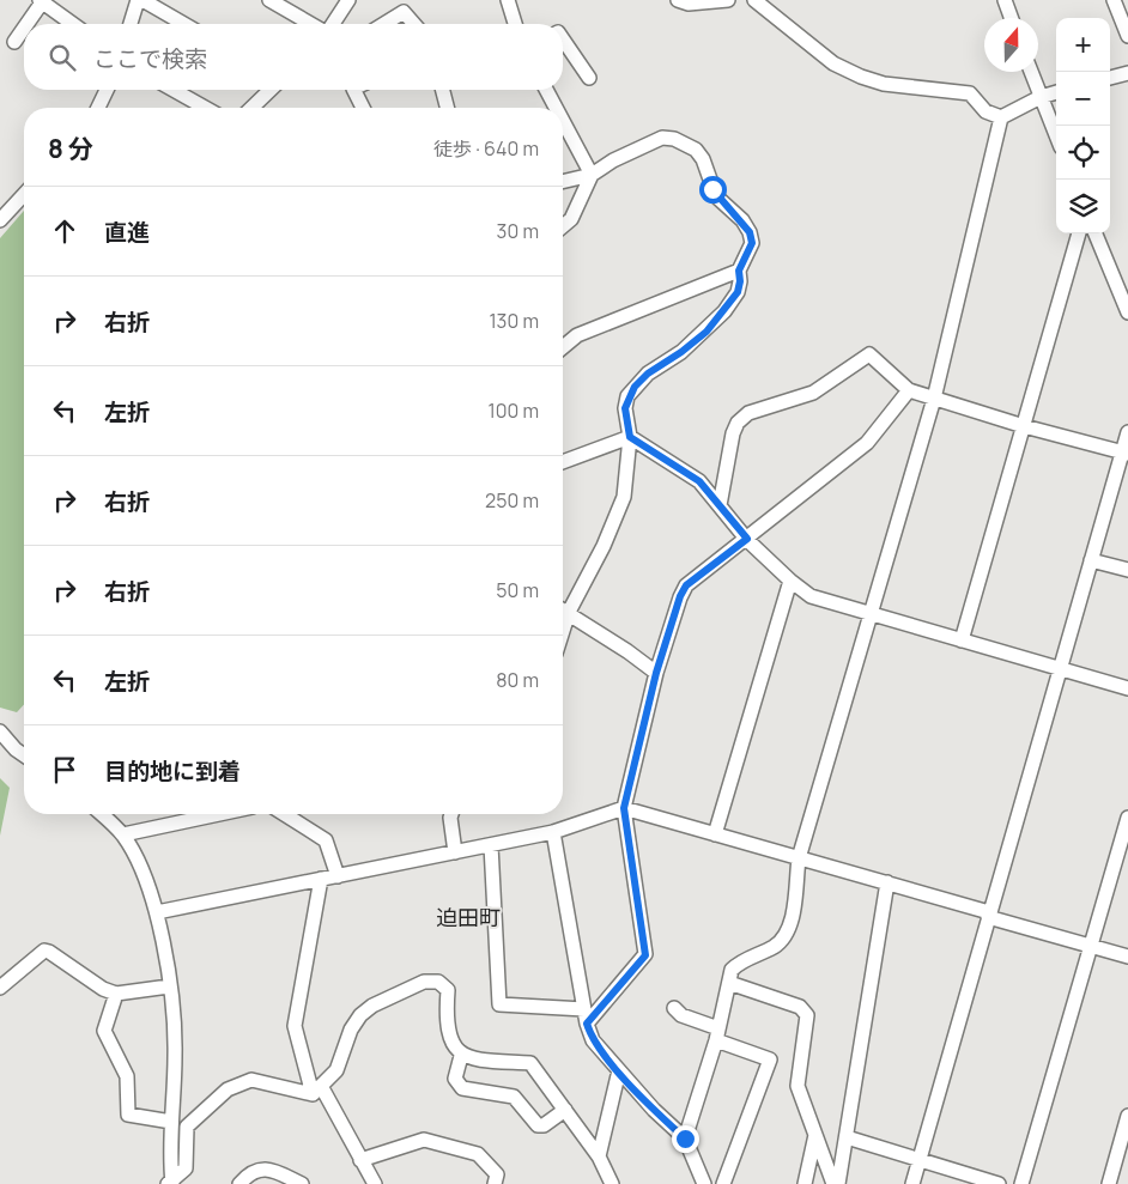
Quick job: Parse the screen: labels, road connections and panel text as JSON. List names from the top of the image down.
{
  "districts": ["迫田町"],
  "north": "top",
  "page": {
    "map_buttons": ["+", "−"],
    "search": "ここで検索",
    "heading": ["8 分", "徒歩 · 640 m"],
    "list": [
      ["直進", "30 m"],
      ["右折", "130 m"],
      ["左折", "100 m"],
      ["右折", "250 m"],
      ["右折", "50 m"],
      ["左折", "80 m"],
      "目的地に到着"
    ]
  }
}
